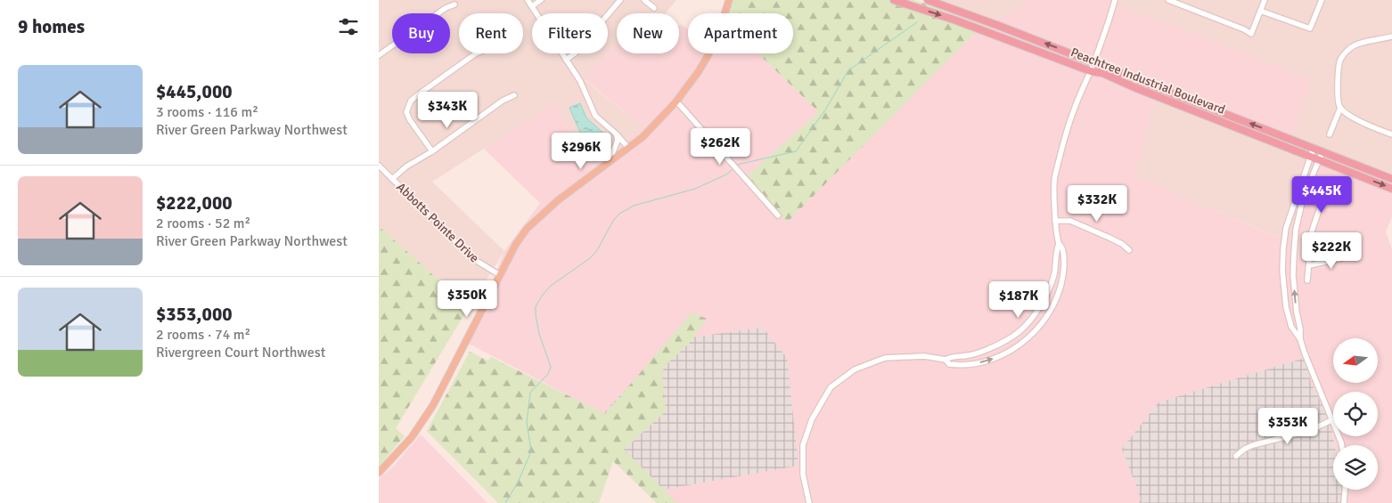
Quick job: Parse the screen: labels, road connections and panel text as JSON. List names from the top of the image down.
{
  "streets": {
    "highway": ["Peachtree Industrial Boulevard"],
    "street": ["Abbotts Pointe Drive"]
  },
  "north": "left",
  "page": {
    "heading": "9 homes",
    "chip": [
      "Buy",
      "Rent",
      "Filters",
      "New",
      "Apartment"
    ],
    "list": [
      {
        "name": "$445,000",
        "note": "3 rooms · 116 m² · River Green Parkway Northwest"
      },
      {
        "name": "$222,000",
        "note": "2 rooms · 52 m² · River Green Parkway Northwest"
      },
      {
        "name": "$353,000",
        "note": "2 rooms · 74 m² · Rivergreen Court Northwest"
      }
    ],
    "price": [
      "$343K",
      "$262K",
      "$296K",
      "$445K",
      "$332K",
      "$222K",
      "$350K",
      "$187K",
      "$353K"
    ]
  }
}
